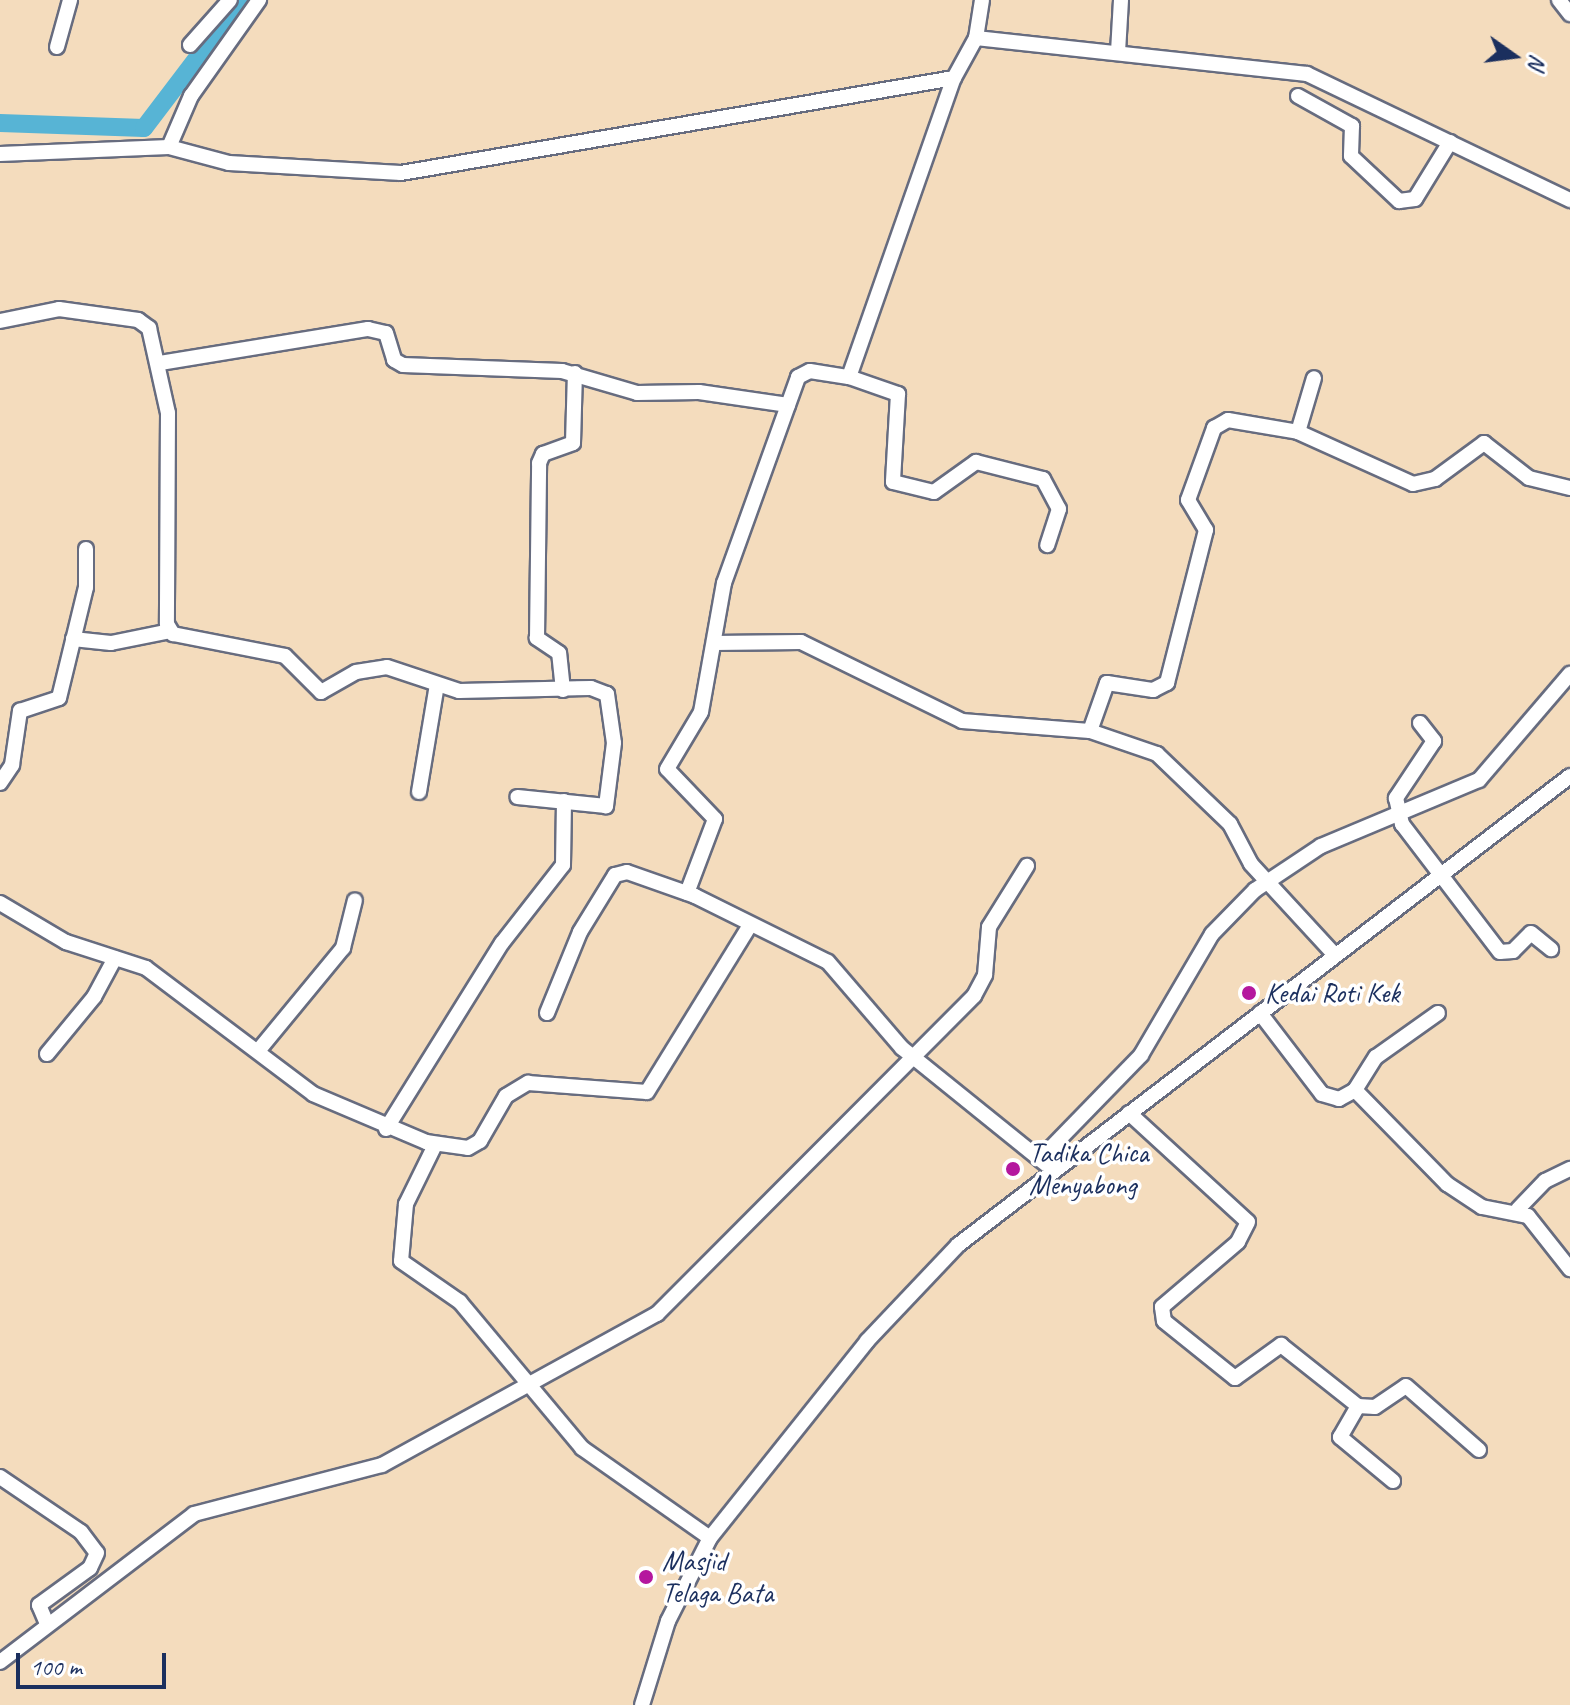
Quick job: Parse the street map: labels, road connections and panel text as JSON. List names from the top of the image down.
{
  "places": ["Kedai Roti Kek", "Tadika Chica Menyabong", "Masjid Telaga Bata"],
  "scale_bar": "100 m",
  "north": "right"
}
